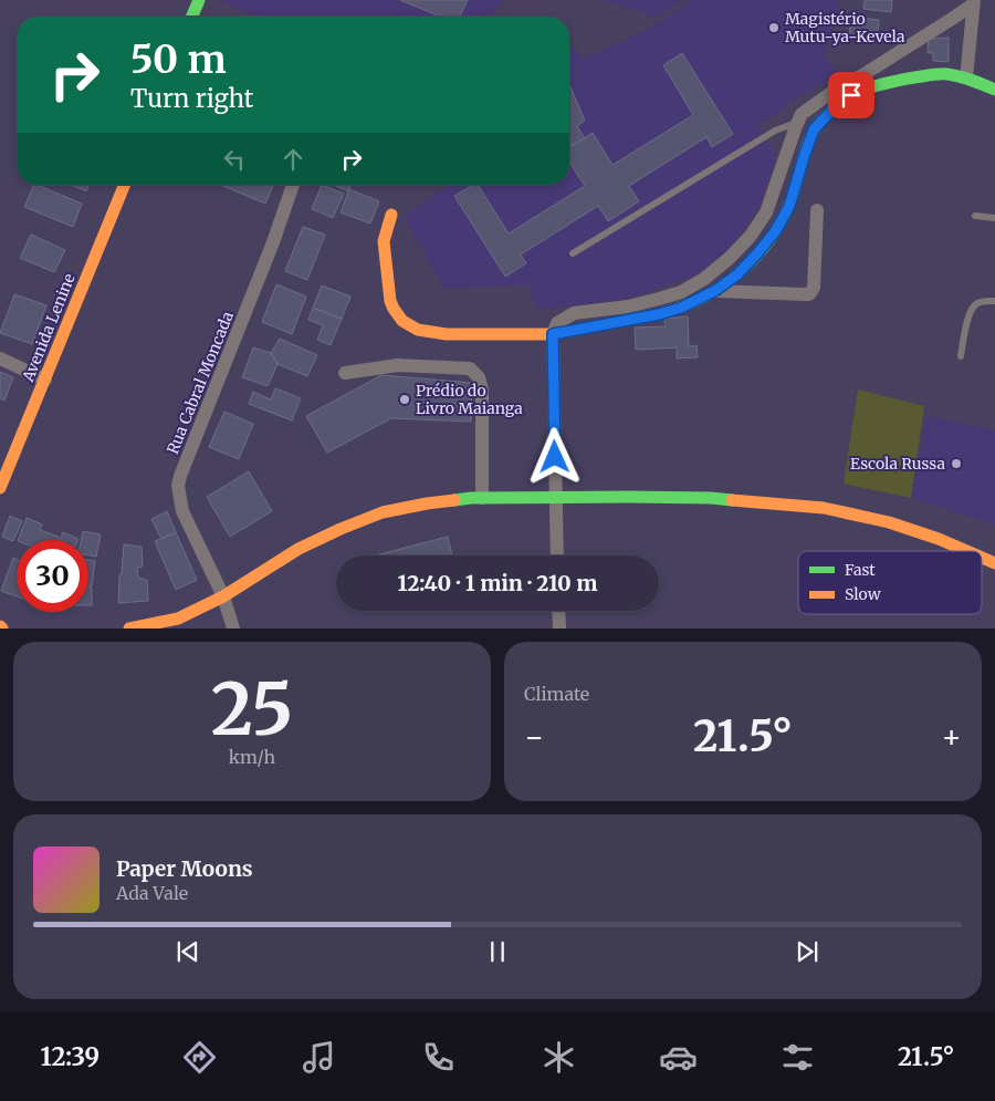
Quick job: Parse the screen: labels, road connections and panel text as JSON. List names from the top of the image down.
{
  "streets": {
    "street": ["Avenida Lenine", "Rua Cabral Moncada"]
  },
  "places": ["Magistério Mutu-ya-Kevela", "Prédio do Livro Maianga", "Escola Russa"],
  "legend": ["Fast", "Slow"],
  "page": {
    "turn": ["50 m", "Turn right"],
    "limit": "30",
    "trip": "12:40 · 1 min · 210 m",
    "tile": [
      ["25", "km/h"],
      "Climate"
    ],
    "heat": ["−", "21.5°", "+"],
    "song": ["Paper Moons", "Ada Vale"],
    "tabs": ["12:39", "21.5°"]
  }
}
